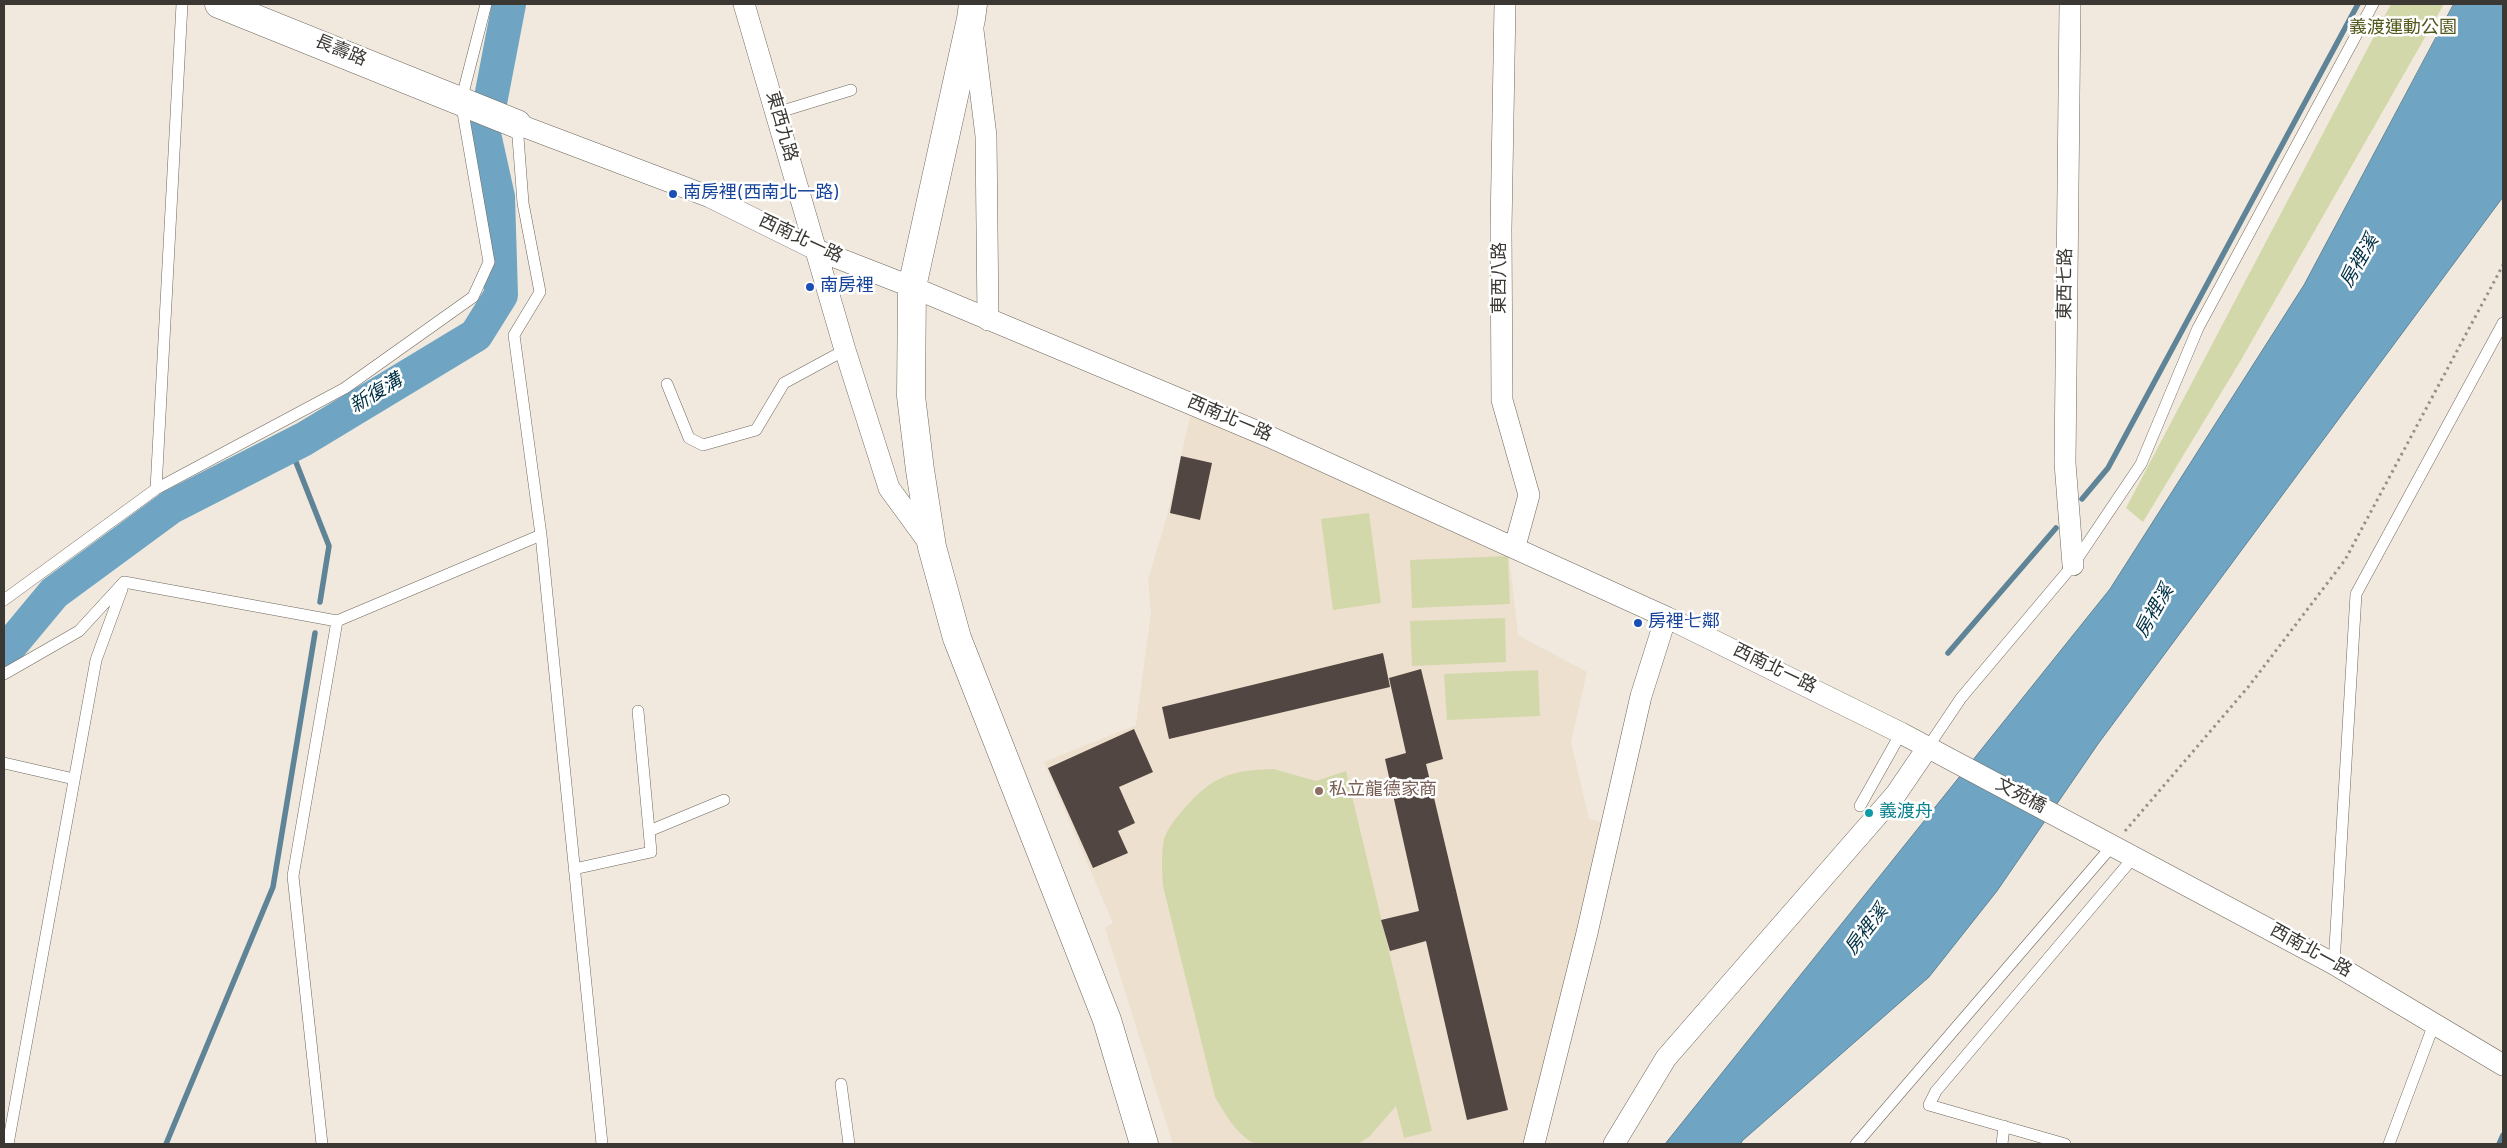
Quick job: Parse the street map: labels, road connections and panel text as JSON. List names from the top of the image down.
{
  "streets": {
    "main road": ["長壽路"],
    "street": [
      "東西九路",
      "西南北一路",
      "東西八路",
      "東西七路",
      "文苑橋"
    ]
  },
  "crossings": [
    ["長壽路", "西南北一路"],
    ["東西九路", "西南北一路"],
    ["西南北一路", "東西八路"],
    ["西南北一路", "文苑橋"]
  ],
  "water": ["房裡溪", "新復溝"],
  "parks": ["義渡運動公園"],
  "places": [
    "南房裡(西南北一路)",
    "南房裡",
    "房裡七鄰",
    "私立龍德家商",
    "義渡舟"
  ]
}
